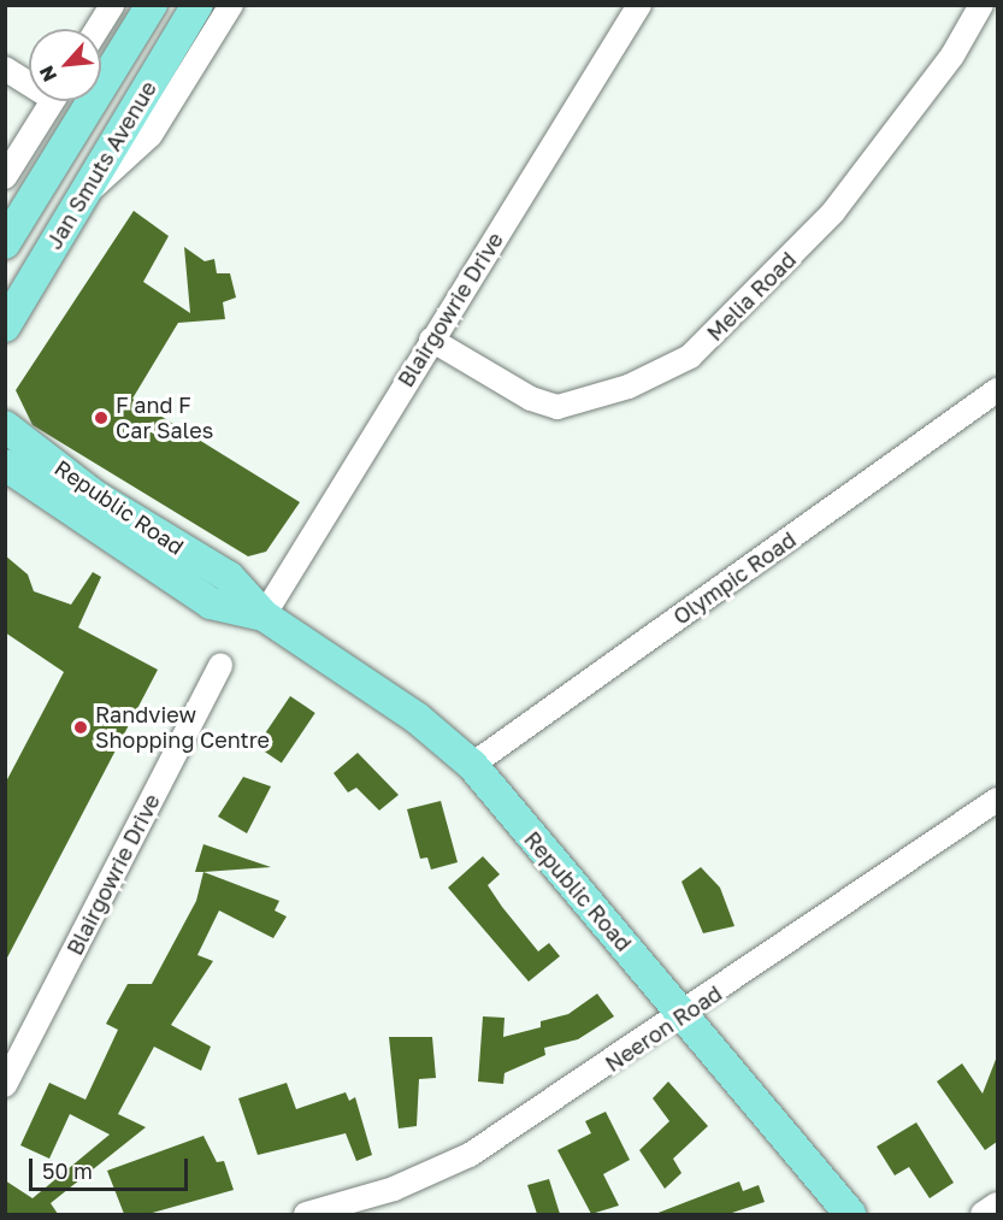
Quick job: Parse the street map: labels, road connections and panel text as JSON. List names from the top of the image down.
{
  "streets": {
    "main road": ["Jan Smuts Avenue", "Republic Road"],
    "street": [
      "Melia Road",
      "Blairgowrie Drive",
      "Olympic Road",
      "Neeron Road"
    ]
  },
  "crossings": [
    ["Melia Road", "Blairgowrie Drive"],
    ["Blairgowrie Drive", "Republic Road"],
    ["Republic Road", "Olympic Road"],
    ["Republic Road", "Neeron Road"]
  ],
  "places": ["F and F Car Sales", "Randview Shopping Centre"],
  "scale_bar": "50 m",
  "north": "bottom left"
}
